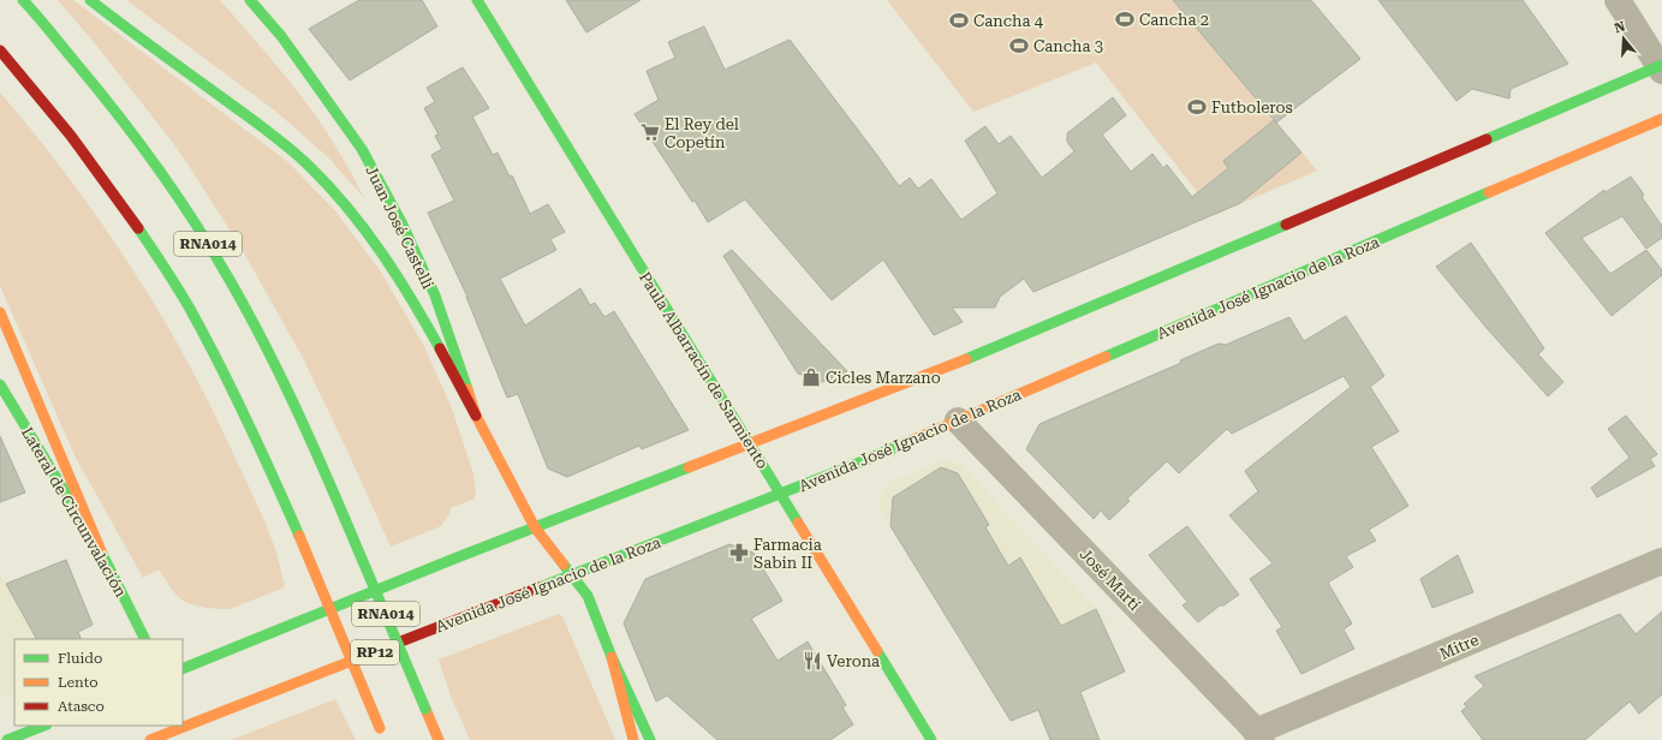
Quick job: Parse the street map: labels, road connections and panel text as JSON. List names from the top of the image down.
{
  "streets": {
    "main road": [
      "Juan José Castelli",
      "RNA014",
      "Avenida José Ignacio de la Roza",
      "Paula Albarracín de Sarmiento",
      "Lateral de Circunvalación",
      "RP12"
    ],
    "street": ["José Martí", "Mitre"]
  },
  "crossings": [
    ["Avenida José Ignacio de la Roza", "Paula Albarracín de Sarmiento"],
    ["Avenida José Ignacio de la Roza", "José Martí"],
    ["José Martí", "Mitre"]
  ],
  "places": {
    "sports": [
      "Cancha 2",
      "Cancha 4",
      "Cancha 3",
      "Futboleros"
    ],
    "supermarket": ["El Rey del Copetín"],
    "shop": ["Cicles Marzano"],
    "pharmacy": ["Farmacia Sabin II"],
    "restaurant": ["Verona"]
  },
  "legend": ["Fluido", "Lento", "Atasco"],
  "north": "top"
}
